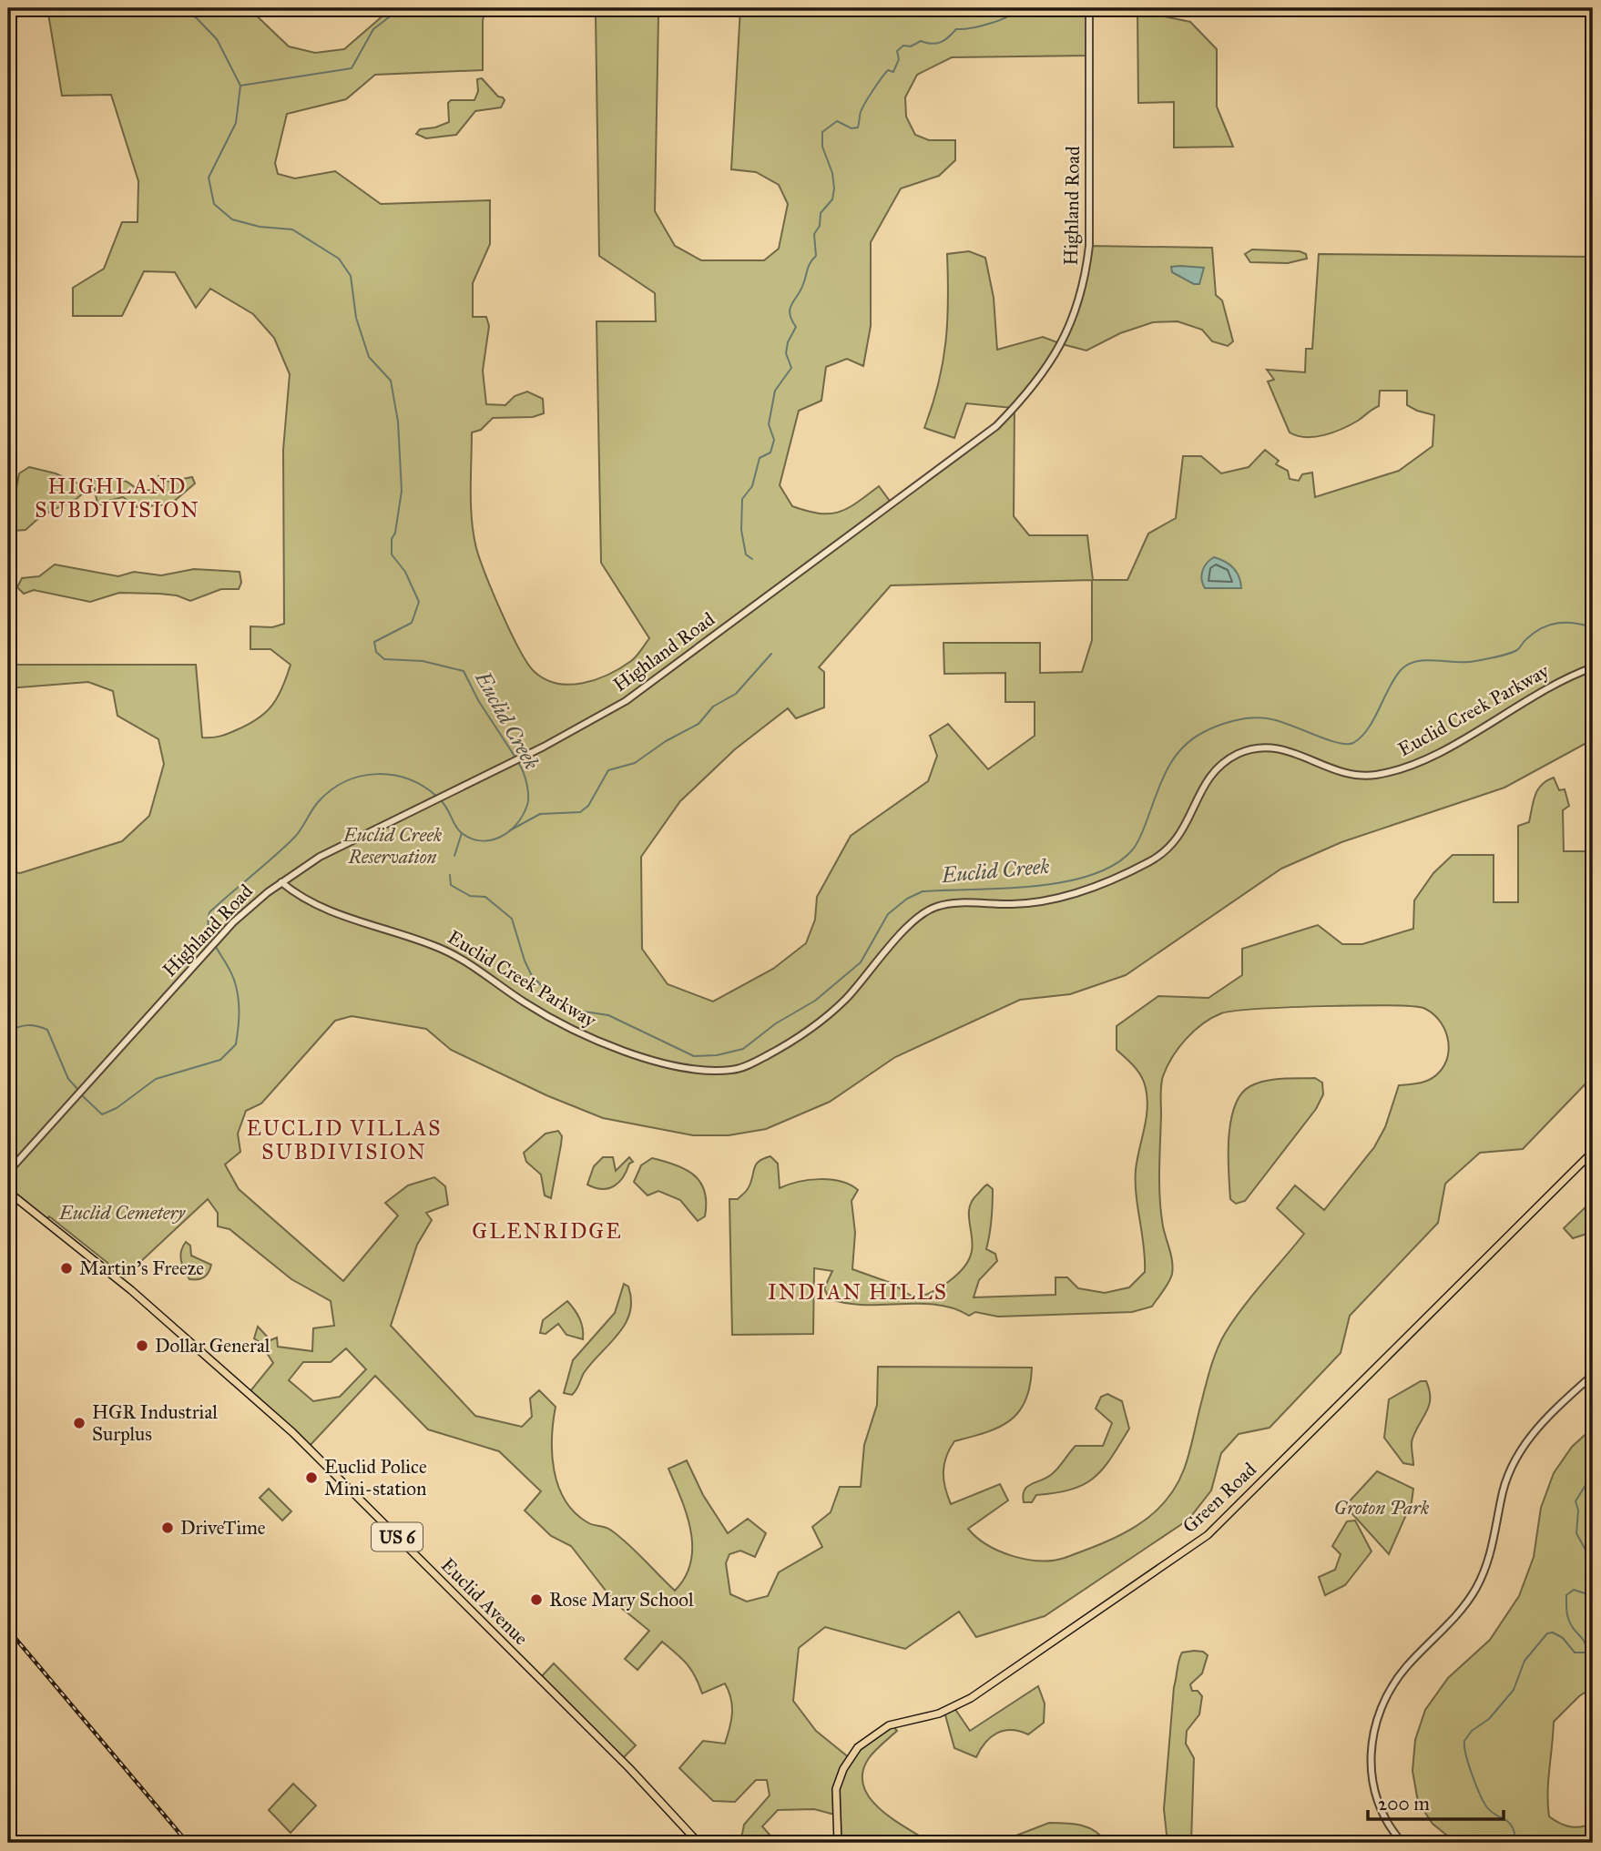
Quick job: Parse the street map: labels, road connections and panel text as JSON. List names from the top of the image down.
{
  "streets": {
    "main road": ["Green Road", "US 6", "Euclid Avenue"],
    "street": ["Highland Road", "Euclid Creek Parkway"]
  },
  "crossings": [
    ["Highland Road", "Euclid Creek Parkway"]
  ],
  "districts": [
    "HIGHLAND SUBDIVISION",
    "EUCLID VILLAS SUBDIVISION",
    "GLENRIDGE",
    "INDIAN HILLS"
  ],
  "water": ["Euclid Creek"],
  "parks": ["Euclid Creek Reservation", "Euclid Cemetery", "Groton Park"],
  "places": [
    "Martin's Freeze",
    "Dollar General",
    "HGR Industrial Surplus",
    "Euclid Police Mini-station",
    "DriveTime",
    "Rose Mary School"
  ],
  "scale_bar": "200 m"
}
